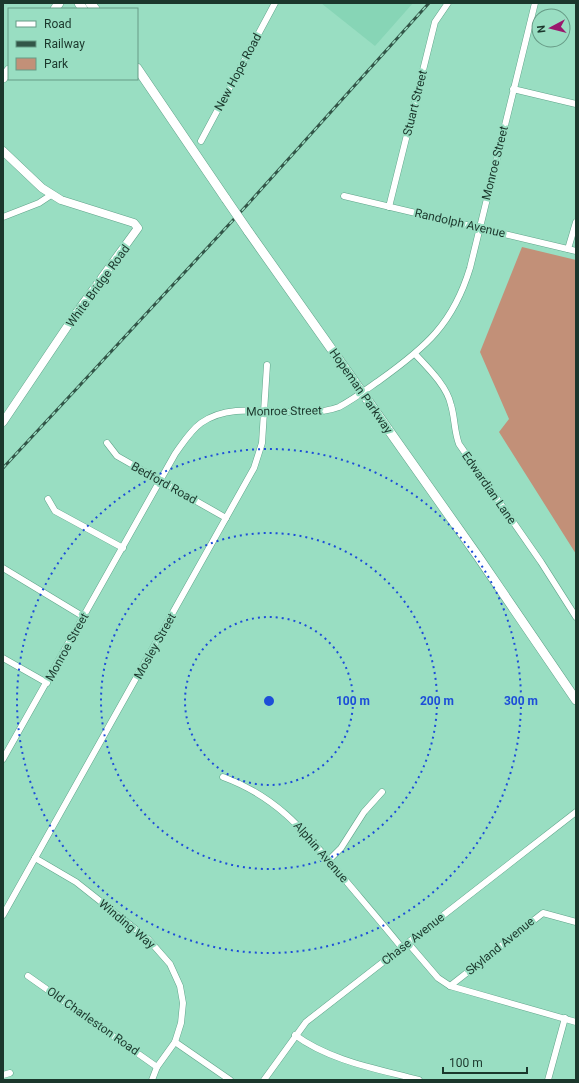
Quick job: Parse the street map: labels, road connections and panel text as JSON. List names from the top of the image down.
{
  "streets": {
    "main road": ["Hopeman Parkway"],
    "street": [
      "New Hope Road",
      "Stuart Street",
      "Monroe Street",
      "Randolph Avenue",
      "White Bridge Road",
      "Bedford Road",
      "Edwardian Lane",
      "Mosley Street",
      "Alphin Avenue",
      "Winding Way",
      "Chase Avenue",
      "Skyland Avenue",
      "Old Charleston Road"
    ]
  },
  "crossings": [
    ["Stuart Street", "Randolph Avenue"],
    ["Monroe Street", "Randolph Avenue"],
    ["Monroe Street", "Hopeman Parkway"],
    ["Monroe Street", "Bedford Road"],
    ["Monroe Street", "Edwardian Lane"],
    ["Monroe Street", "Mosley Street"],
    ["Bedford Road", "Mosley Street"],
    ["Mosley Street", "Winding Way"],
    ["Alphin Avenue", "Chase Avenue"],
    ["Winding Way", "Old Charleston Road"]
  ],
  "legend": ["Road", "Railway", "Park"],
  "scale_bar": "100 m",
  "north": "left",
  "rings": ["100 m", "200 m", "300 m"]
}
